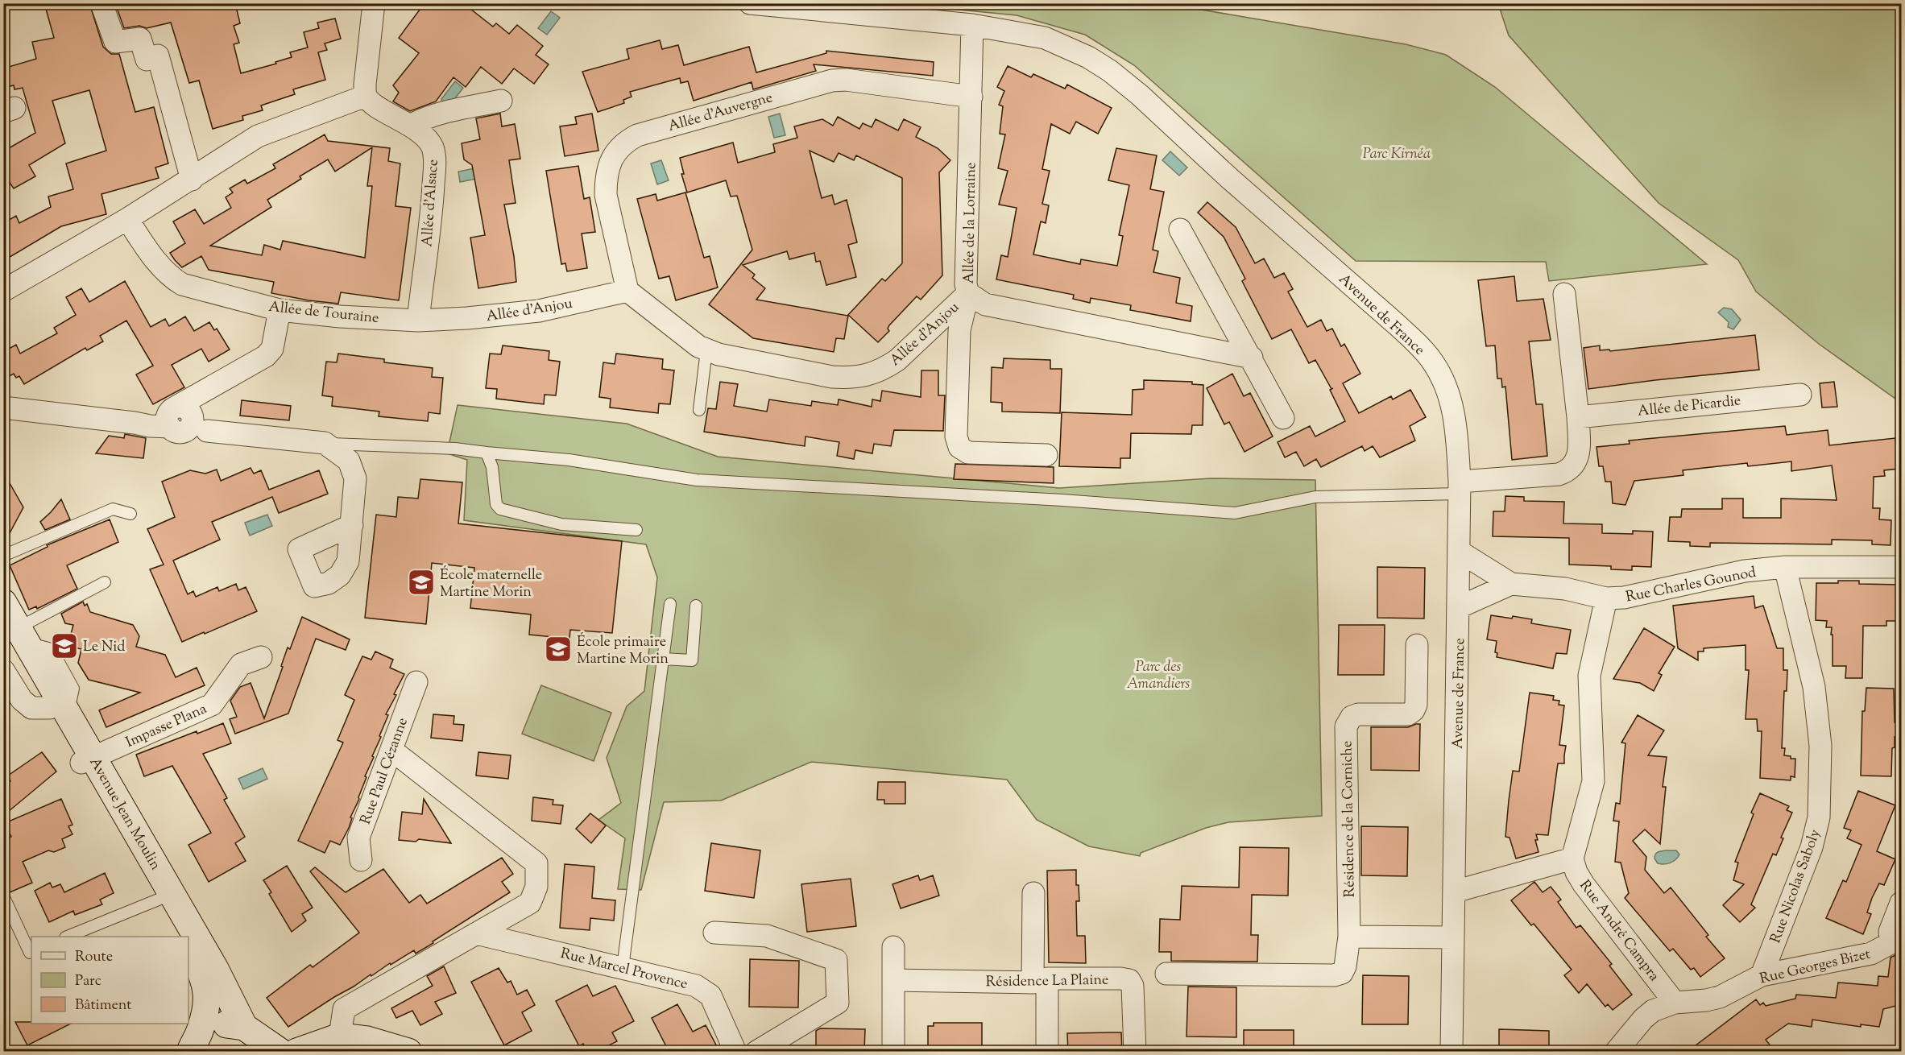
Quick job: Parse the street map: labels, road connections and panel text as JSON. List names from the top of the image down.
{
  "streets": {
    "street": [
      "Allée d'Auvergne",
      "Allée d'Alsace",
      "Allée de la Lorraine",
      "Allée d'Anjou",
      "Allée de Touraine",
      "Avenue de France",
      "Allée de Picardie",
      "Rue Charles Gounod",
      "Impasse Plana",
      "Rue Paul Cézanne",
      "Avenue Jean Moulin",
      "Résidence de la Corniche",
      "Rue Nicolas Saboly",
      "Rue André Campra",
      "Rue Georges Bizet",
      "Rue Marcel Provence",
      "Résidence La Plaine"
    ]
  },
  "crossings": [
    ["Allée d'Auvergne", "Allée de la Lorraine"],
    ["Allée d'Auvergne", "Allée d'Anjou"],
    ["Allée d'Alsace", "Allée de Touraine"],
    ["Allée de la Lorraine", "Allée d'Anjou"],
    ["Allée de la Lorraine", "Avenue de France"],
    ["Allée d'Anjou", "Allée de Touraine"],
    ["Avenue de France", "Rue Charles Gounod"],
    ["Rue Charles Gounod", "Rue Nicolas Saboly"],
    ["Impasse Plana", "Avenue Jean Moulin"],
    ["Rue Nicolas Saboly", "Rue Georges Bizet"],
    ["Rue André Campra", "Rue Georges Bizet"]
  ],
  "parks": ["Parc Kirnéa", "Parc des Amandiers"],
  "places": {
    "school or university": ["École maternelle Martine Morin", "Le Nid", "École primaire Martine Morin"]
  },
  "legend": ["Route", "Parc", "Bâtiment"]
}
